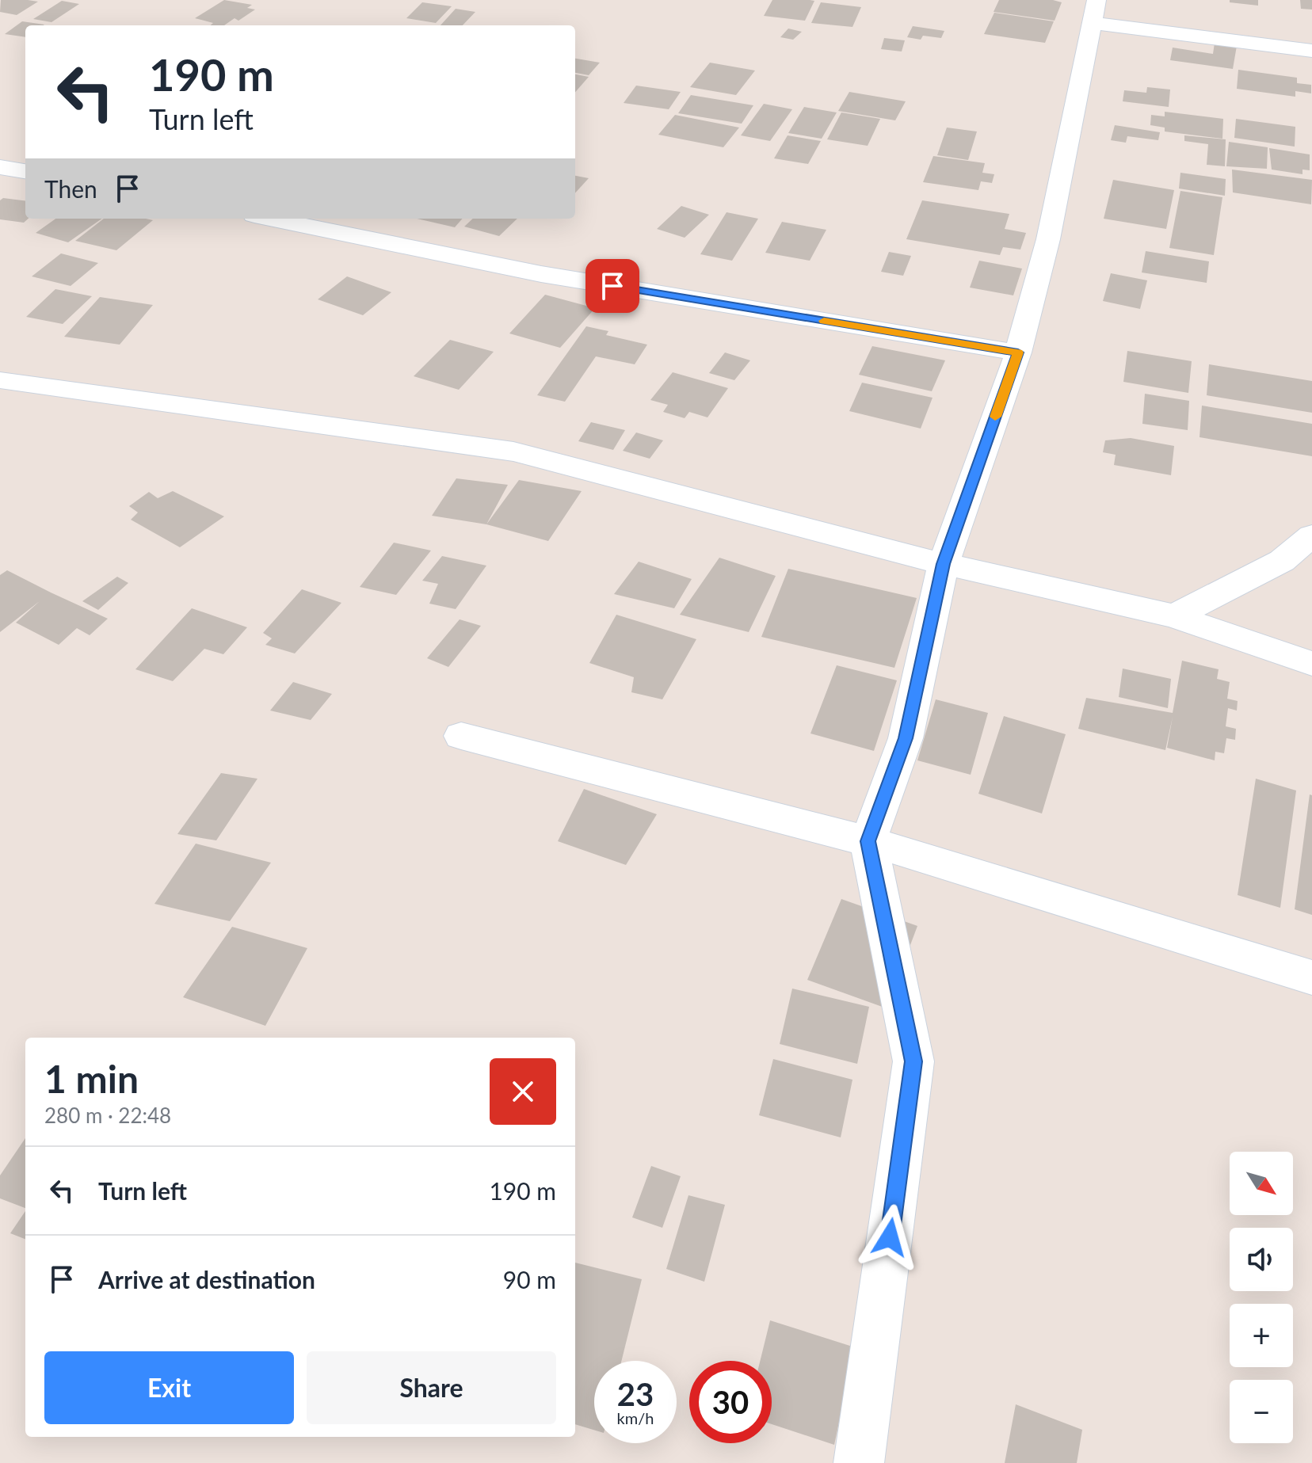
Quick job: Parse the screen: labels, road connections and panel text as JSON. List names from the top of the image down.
{
  "north": "bottom right",
  "page": {
    "turn": ["190 m", "Turn left"],
    "then": "Then",
    "heading": ["1 min", "280 m · 22:48"],
    "list": [
      {
        "name": "Turn left",
        "value": "190 m"
      },
      {
        "name": "Arrive at destination",
        "value": "90 m"
      }
    ],
    "map_buttons": ["+", "−"],
    "buttons": ["Exit", "Share"],
    "speed": "23 km/h",
    "limit": "30"
  }
}
